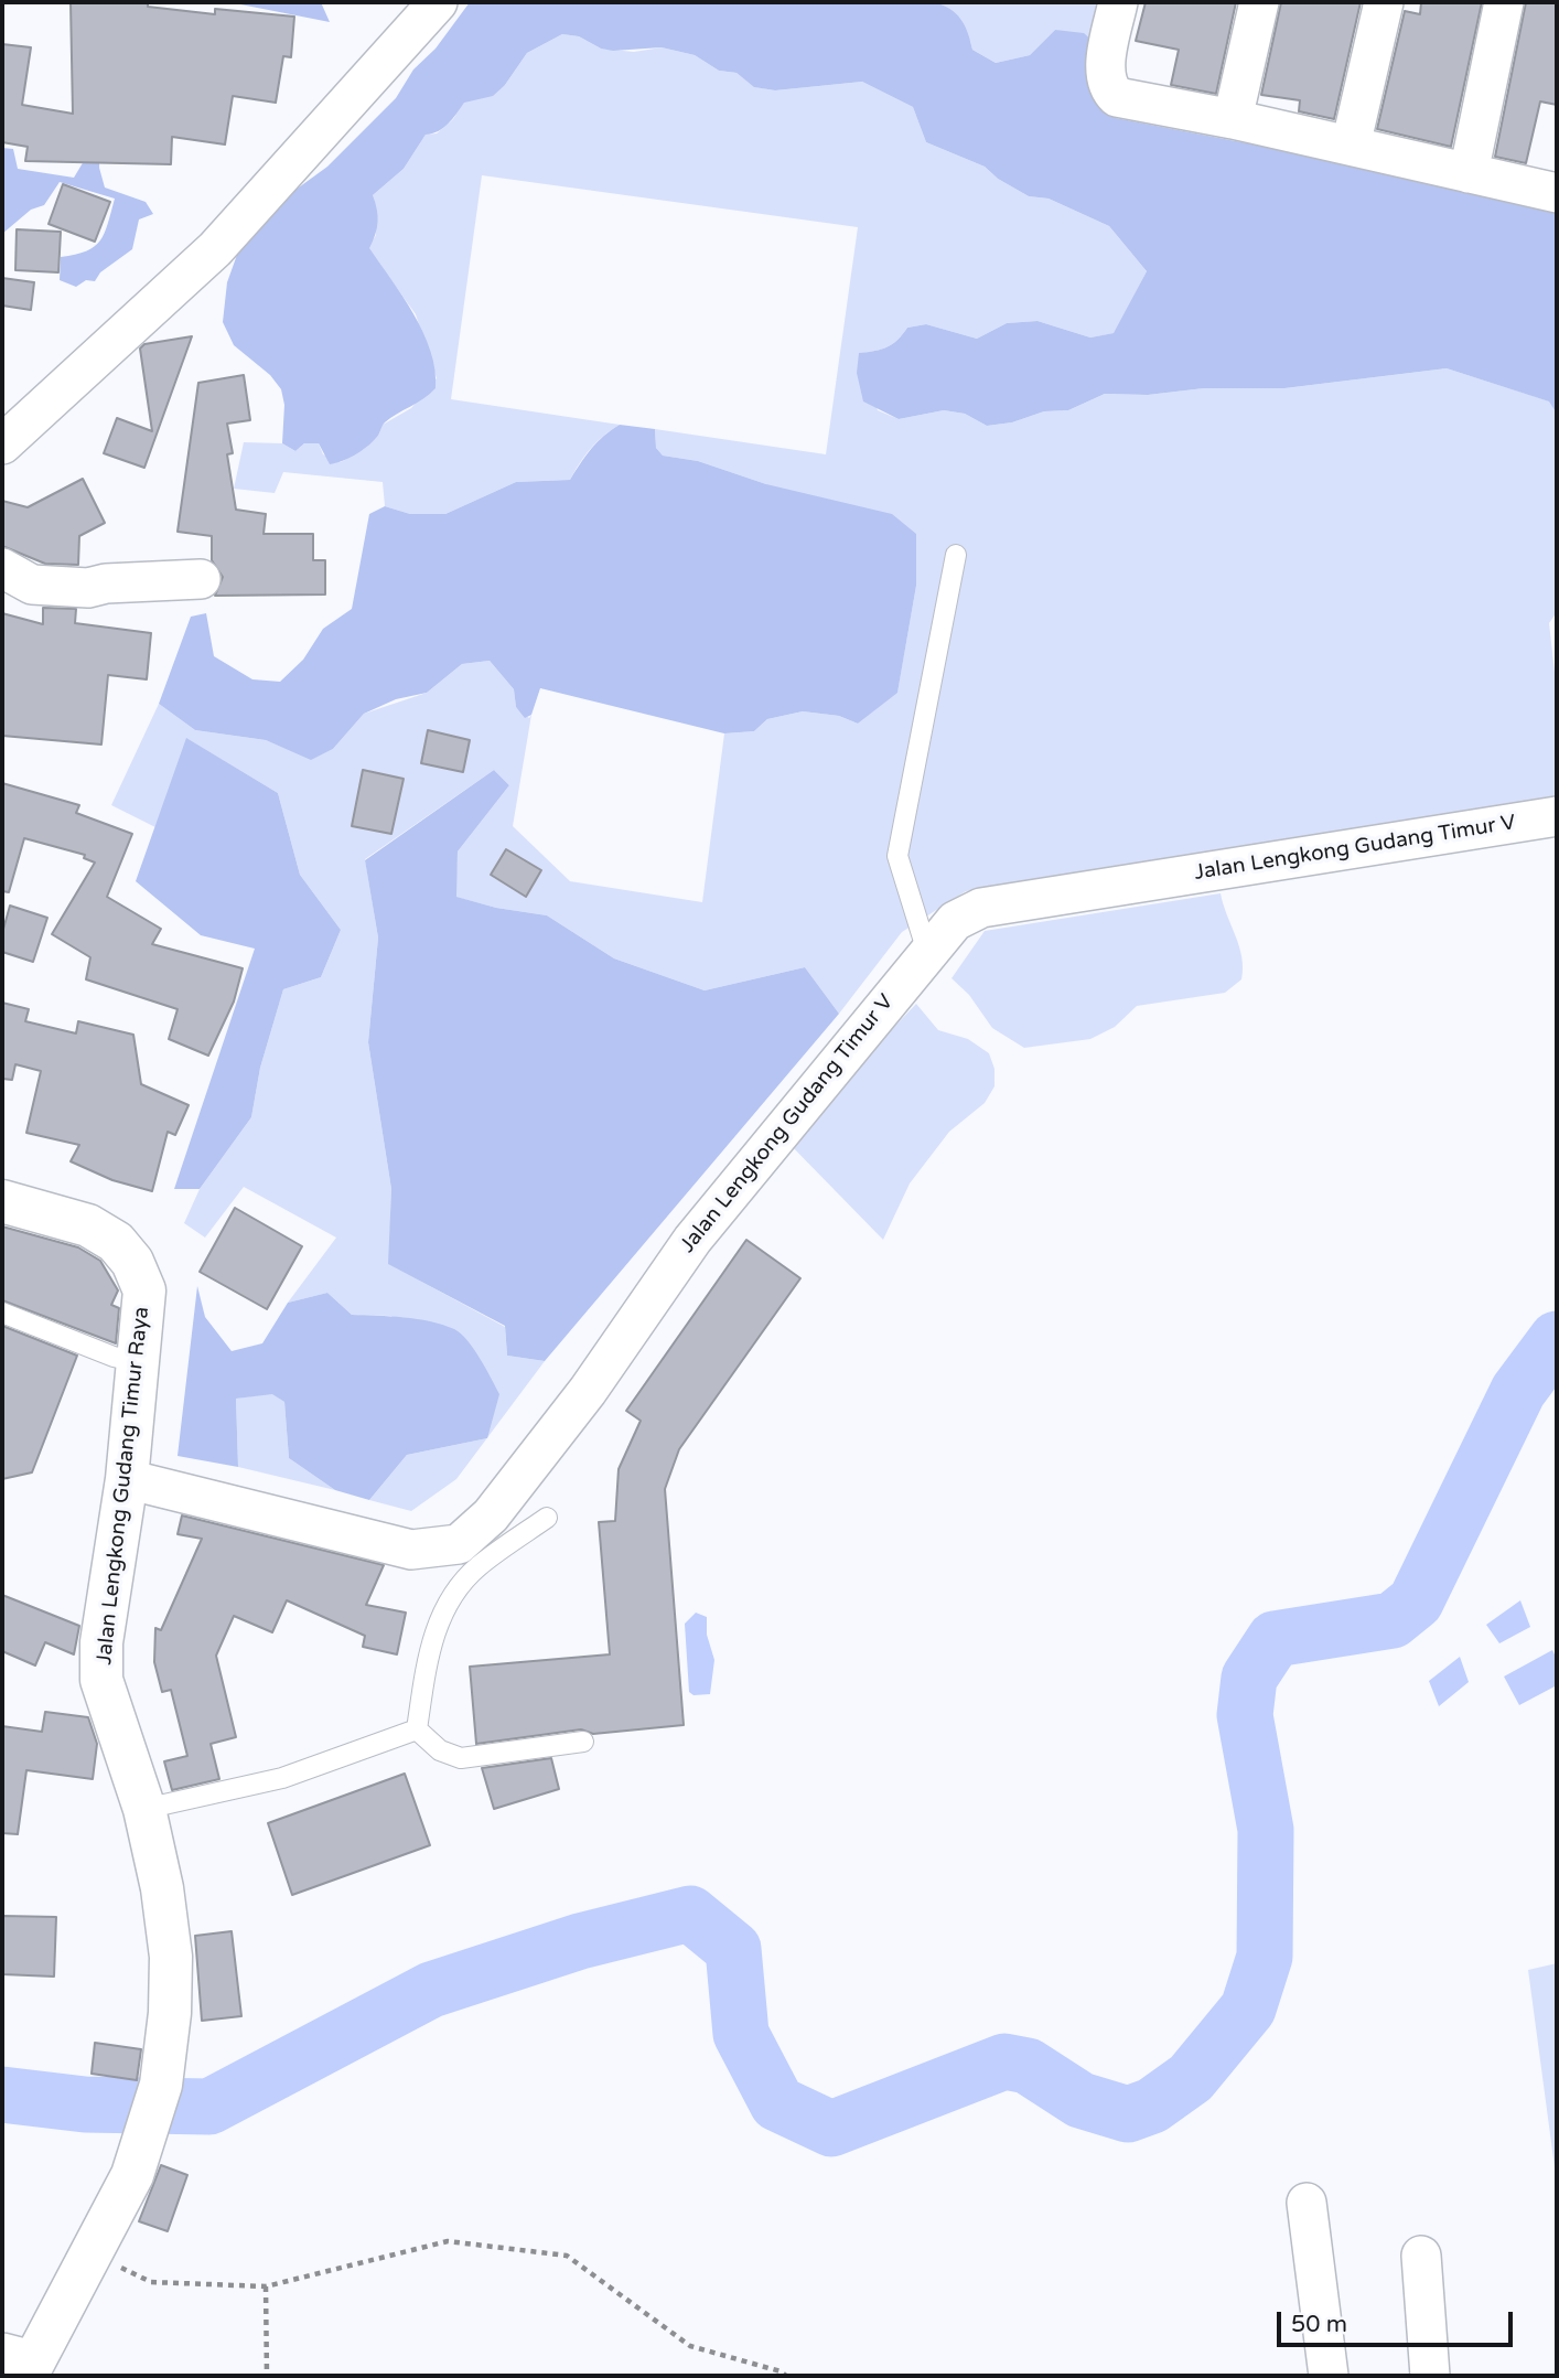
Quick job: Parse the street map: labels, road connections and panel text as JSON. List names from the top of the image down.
{
  "streets": {
    "street": ["Jalan Lengkong Gudang Timur V", "Jalan Lengkong Gudang Timur Raya"]
  },
  "crossings": [
    ["Jalan Lengkong Gudang Timur V", "Jalan Lengkong Gudang Timur Raya"]
  ],
  "scale_bar": "50 m"
}
